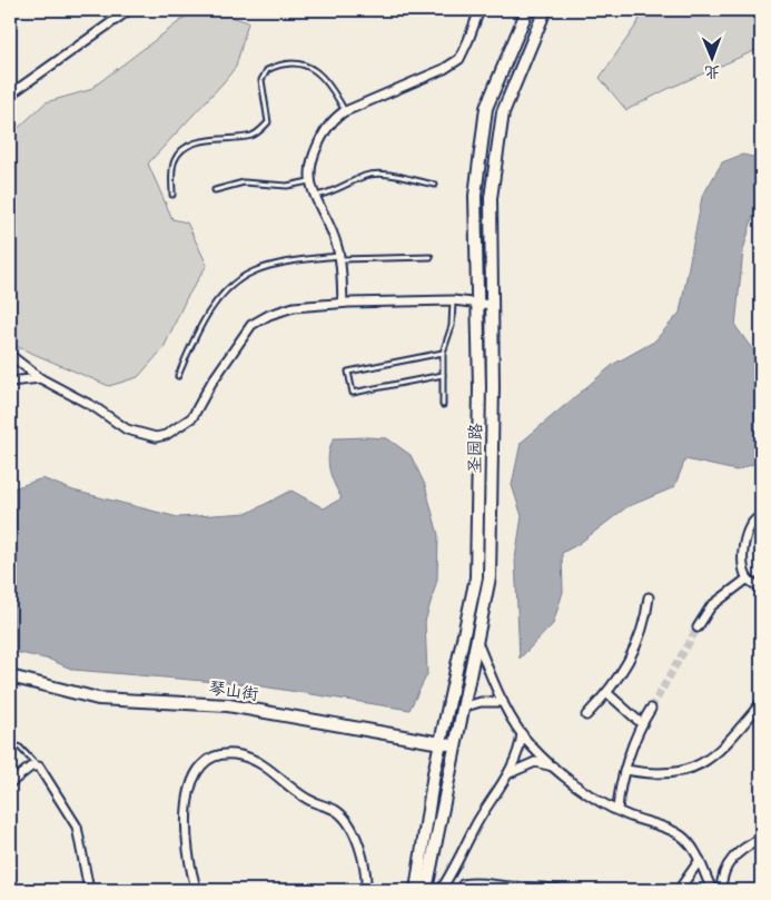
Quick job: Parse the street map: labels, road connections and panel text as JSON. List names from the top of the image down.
{
  "streets": {
    "street": ["圣园路", "琴山街"]
  },
  "crossings": [
    ["圣园路", "琴山街"]
  ],
  "north": "bottom"
}
